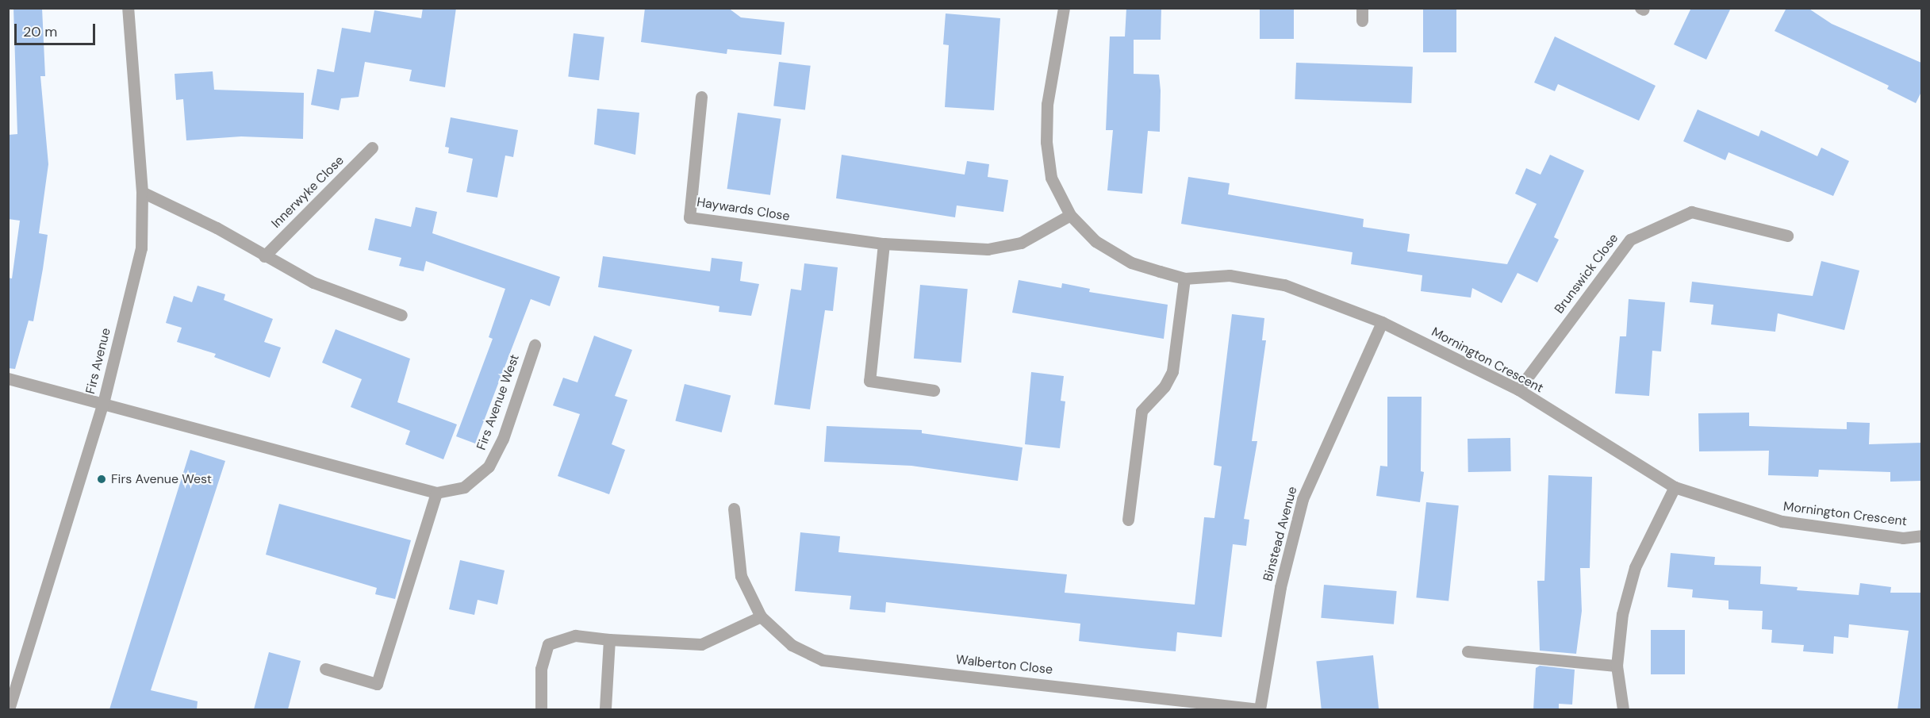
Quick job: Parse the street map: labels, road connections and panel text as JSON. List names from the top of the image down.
{
  "streets": {
    "street": [
      "Innerwyke Close",
      "Haywards Close",
      "Brunswick Close",
      "Mornington Crescent",
      "Firs Avenue",
      "Firs Avenue West",
      "Binstead Avenue",
      "Walberton Close"
    ]
  },
  "crossings": [
    ["Haywards Close", "Mornington Crescent"],
    ["Brunswick Close", "Mornington Crescent"],
    ["Mornington Crescent", "Binstead Avenue"],
    ["Firs Avenue", "Firs Avenue West"],
    ["Binstead Avenue", "Walberton Close"]
  ],
  "places": ["Firs Avenue West"],
  "scale_bar": "20 m"
}
